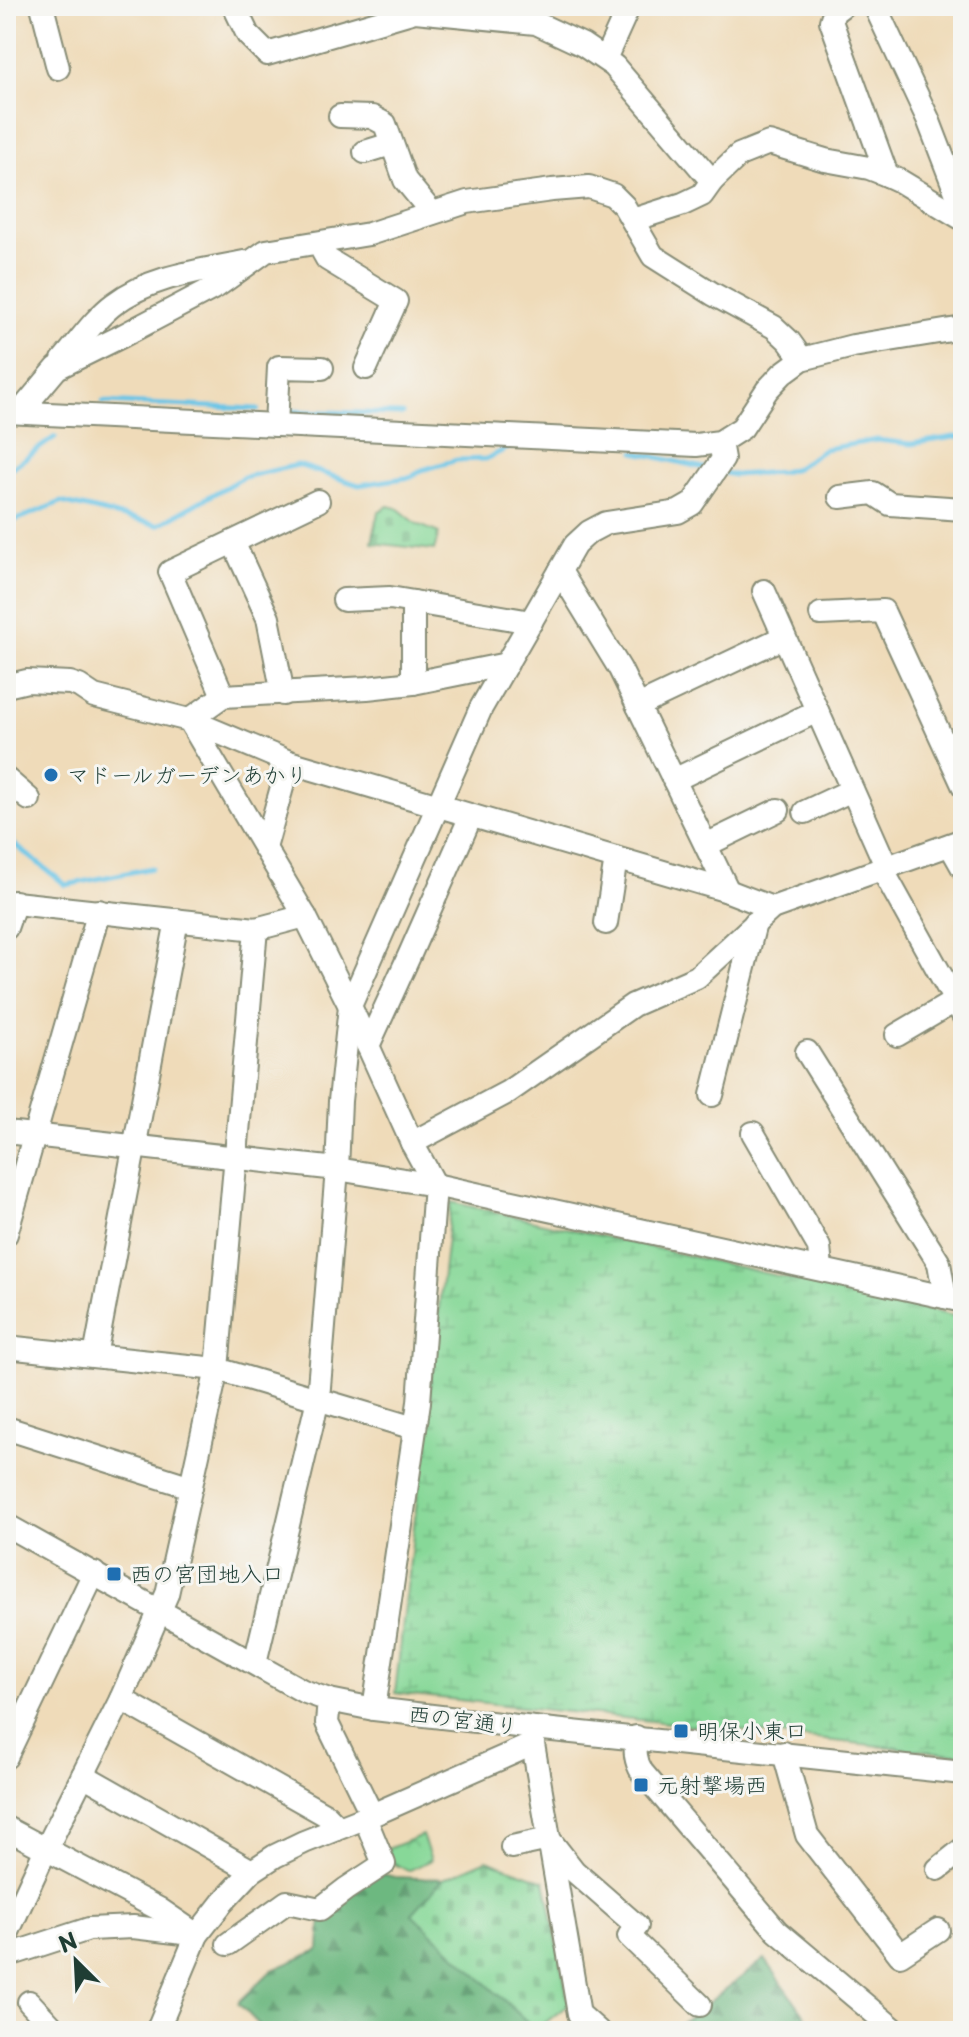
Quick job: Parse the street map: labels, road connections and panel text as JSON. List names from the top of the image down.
{
  "streets": {
    "street": ["西の宮通り"]
  },
  "places": {
    "other": ["マドールガーデンあかり"],
    "transit": ["西の宮団地入口", "明保小東口", "元射撃場西"]
  },
  "north": "top left"
}
